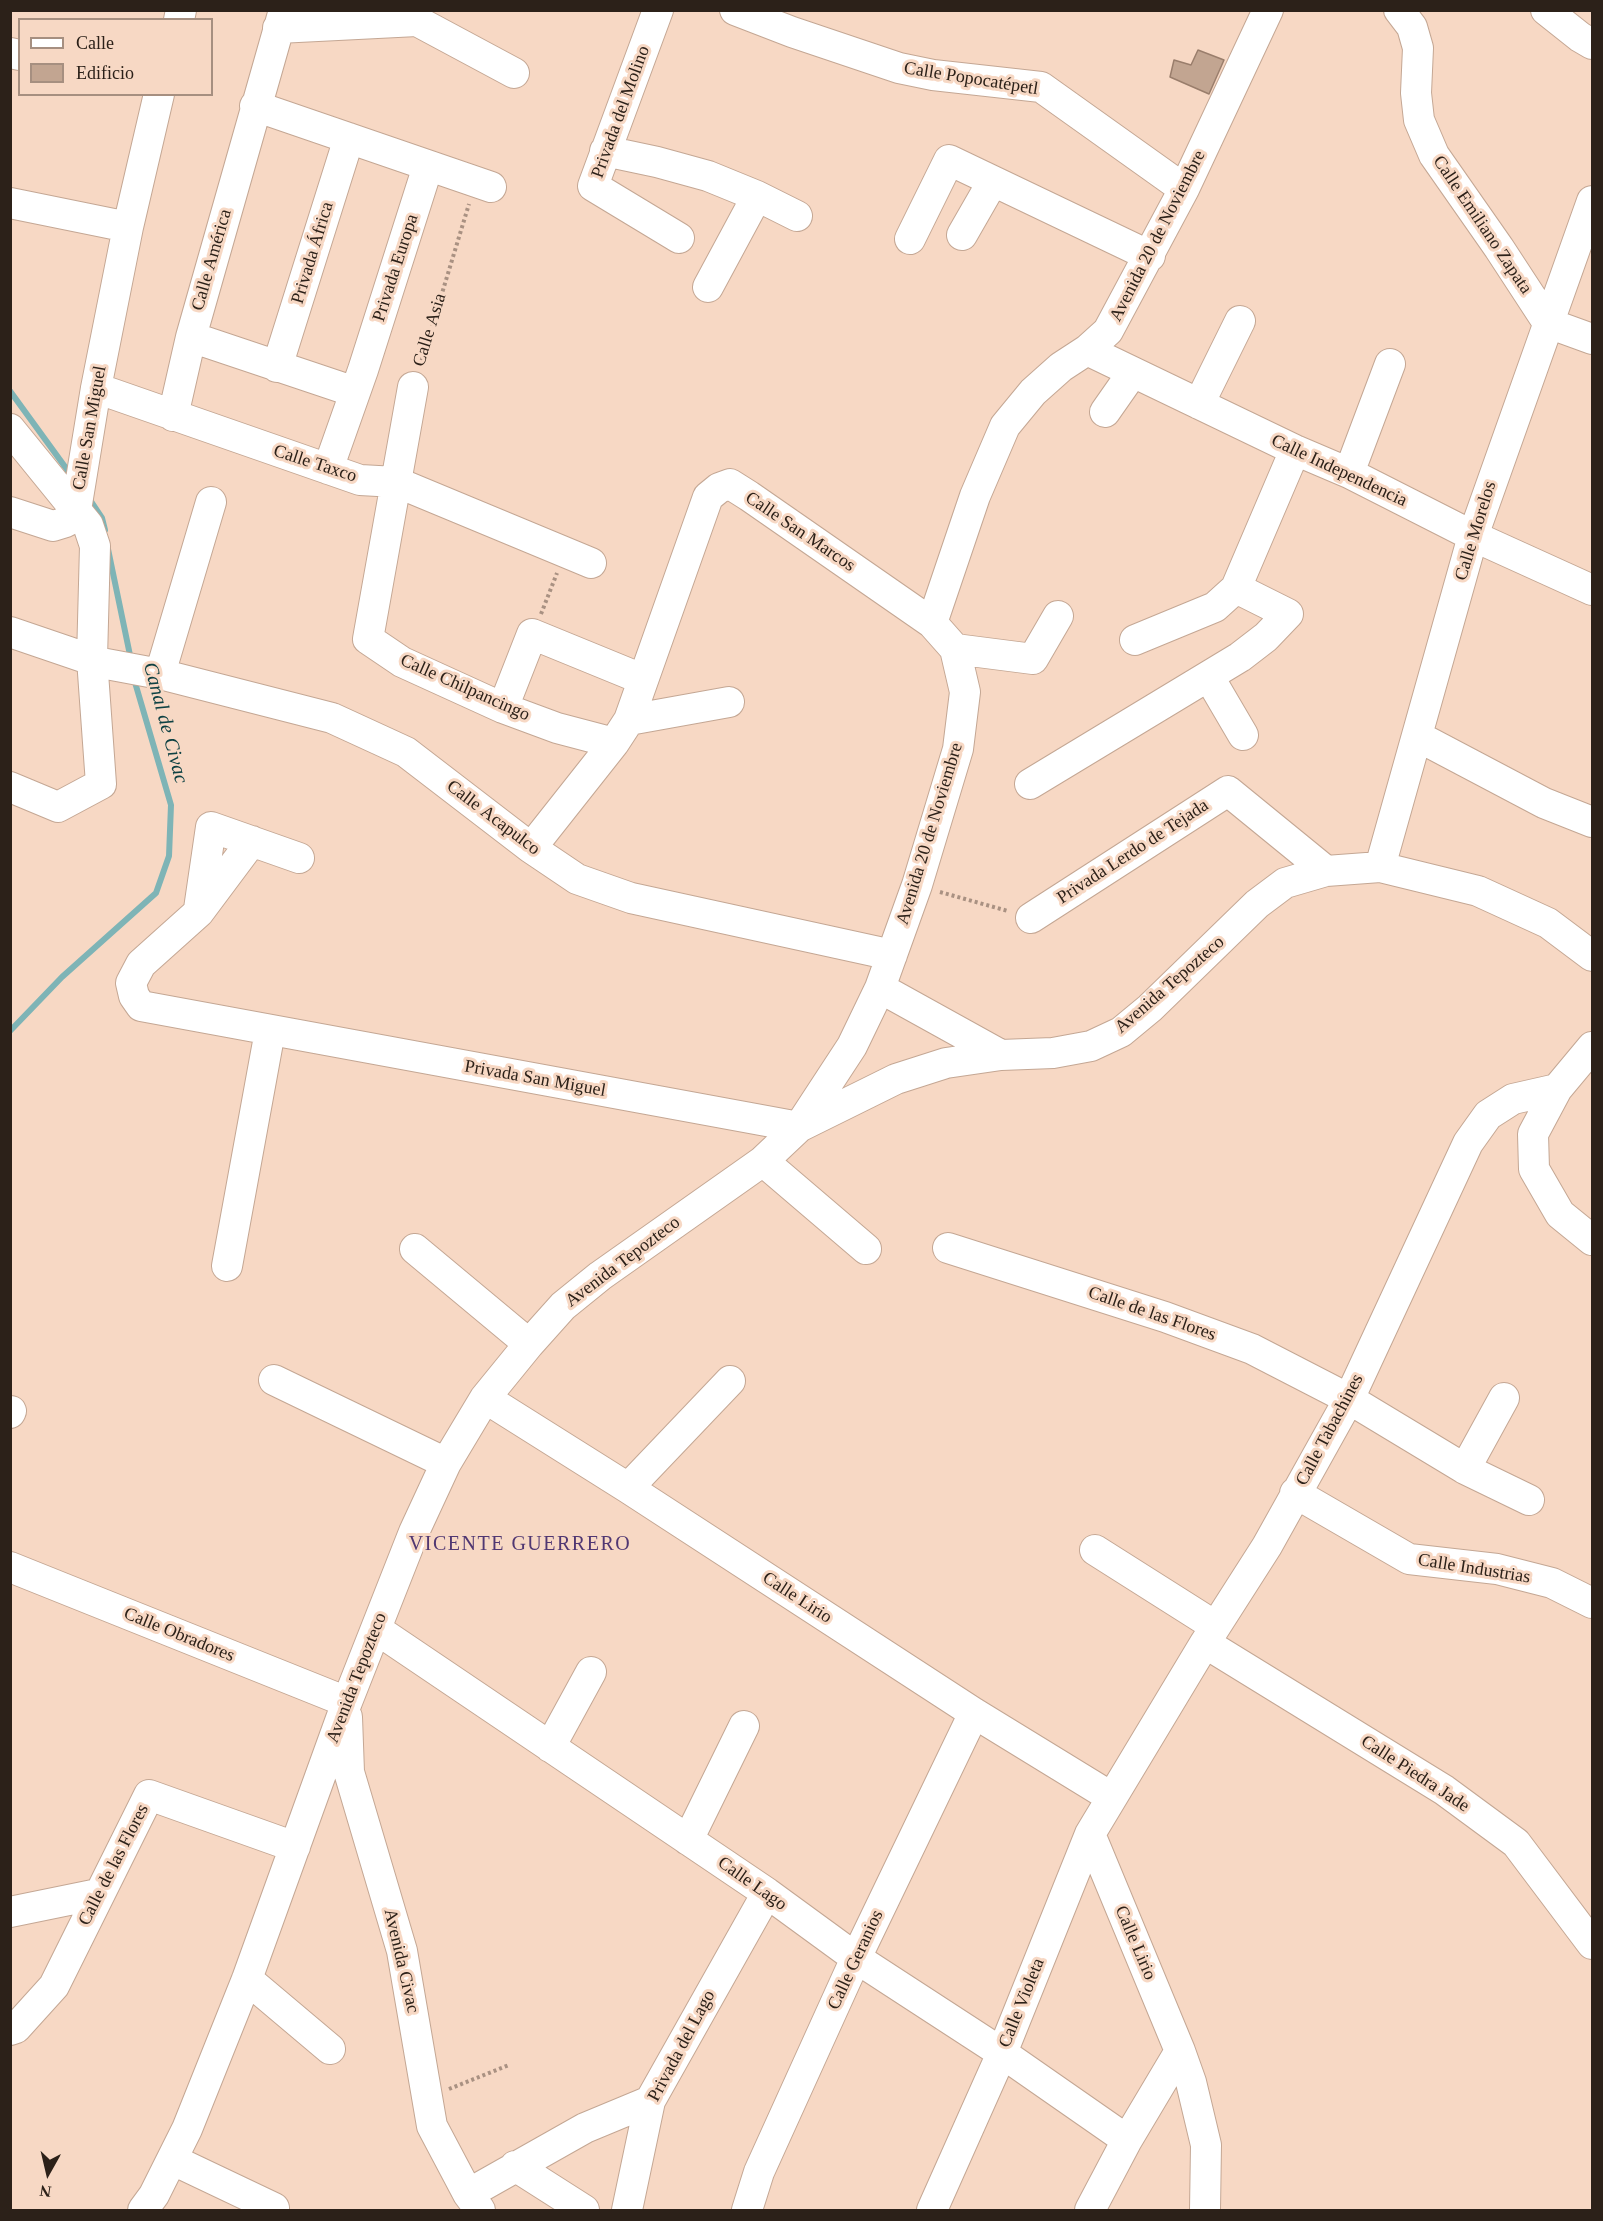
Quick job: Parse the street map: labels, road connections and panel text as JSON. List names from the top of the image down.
{
  "streets": {
    "street": [
      "Calle Popocatépetl",
      "Privada del Molino",
      "Calle Emiliano Zapata",
      "Avenida 20 de Noviembre",
      "Privada África",
      "Calle América",
      "Privada Europa",
      "Calle Asia",
      "Calle San Miguel",
      "Calle Taxco",
      "Calle Independencia",
      "Calle Morelos",
      "Calle San Marcos",
      "Calle Chilpancingo",
      "Calle Acapulco",
      "Privada Lerdo de Tejada",
      "Avenida Tepozteco",
      "Privada San Miguel",
      "Calle de las Flores",
      "Calle Tabachines",
      "Calle Industrias",
      "Calle Lirio",
      "Calle Obradores",
      "Calle Piedra Jade",
      "Calle Lago",
      "Calle Geranios",
      "Avenida Civac",
      "Calle Violeta",
      "Privada del Lago"
    ]
  },
  "crossings": [
    ["Calle Popocatépetl", "Avenida 20 de Noviembre"],
    ["Calle Emiliano Zapata", "Calle Morelos"],
    ["Avenida 20 de Noviembre", "Calle Independencia"],
    ["Avenida 20 de Noviembre", "Calle San Marcos"],
    ["Avenida 20 de Noviembre", "Calle Acapulco"],
    ["Avenida 20 de Noviembre", "Avenida Tepozteco"],
    ["Avenida 20 de Noviembre", "Privada San Miguel"],
    ["Calle América", "Calle Taxco"],
    ["Privada Europa", "Calle Taxco"],
    ["Calle Asia", "Calle Taxco"],
    ["Calle Asia", "Calle Chilpancingo"],
    ["Calle San Miguel", "Calle Taxco"],
    ["Calle San Miguel", "Calle Acapulco"],
    ["Calle Taxco", "Calle Chilpancingo"],
    ["Calle Independencia", "Calle Morelos"],
    ["Calle Morelos", "Avenida Tepozteco"],
    ["Calle San Marcos", "Calle Chilpancingo"],
    ["Calle San Marcos", "Calle Acapulco"],
    ["Privada Lerdo de Tejada", "Avenida Tepozteco"],
    ["Avenida Tepozteco", "Privada San Miguel"],
    ["Avenida Tepozteco", "Calle de las Flores"],
    ["Avenida Tepozteco", "Calle Lirio"],
    ["Avenida Tepozteco", "Calle Obradores"],
    ["Avenida Tepozteco", "Calle Lago"],
    ["Avenida Tepozteco", "Avenida Civac"],
    ["Calle de las Flores", "Calle Tabachines"],
    ["Calle Tabachines", "Calle Industrias"],
    ["Calle Tabachines", "Calle Lirio"],
    ["Calle Tabachines", "Calle Piedra Jade"],
    ["Calle Tabachines", "Calle Violeta"],
    ["Calle Lirio", "Calle Geranios"],
    ["Calle Lirio", "Calle Violeta"],
    ["Calle Obradores", "Avenida Civac"],
    ["Calle Lago", "Calle Geranios"],
    ["Calle Lago", "Calle Violeta"],
    ["Calle Lago", "Privada del Lago"]
  ],
  "districts": ["VICENTE GUERRERO"],
  "water": ["Canal de Civac"],
  "legend": ["Calle", "Edificio"],
  "north": "bottom"
}
